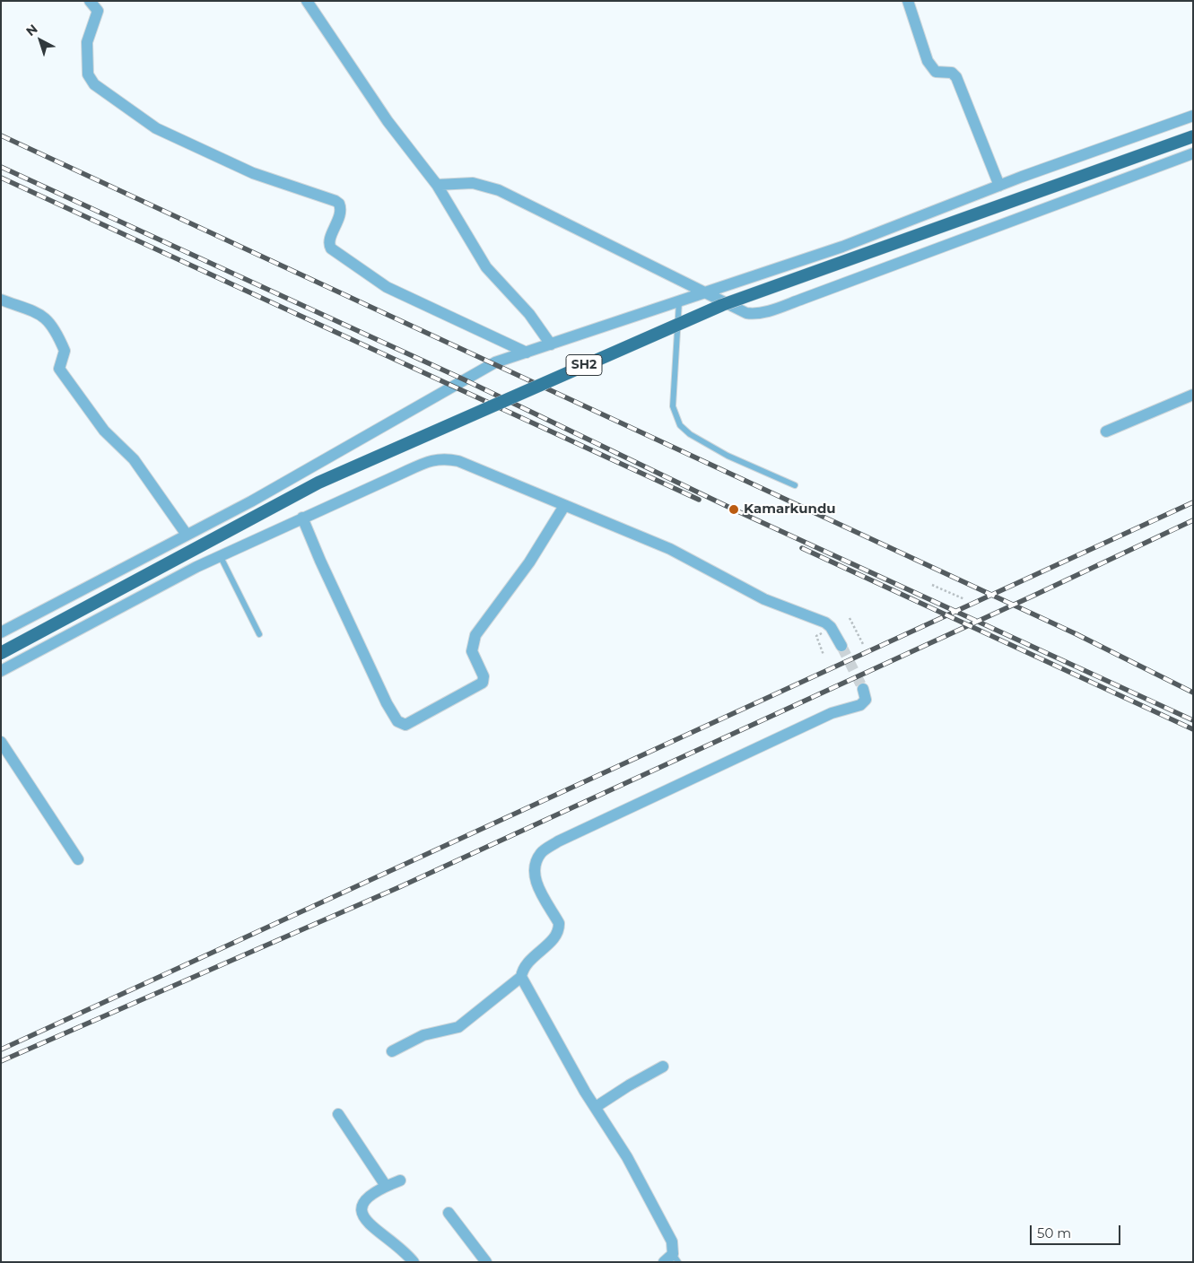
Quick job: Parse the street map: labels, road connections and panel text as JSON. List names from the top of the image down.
{
  "streets": {
    "main road": ["SH2"]
  },
  "places": ["Kamarkundu"],
  "scale_bar": "50 m",
  "north": "top left"
}
